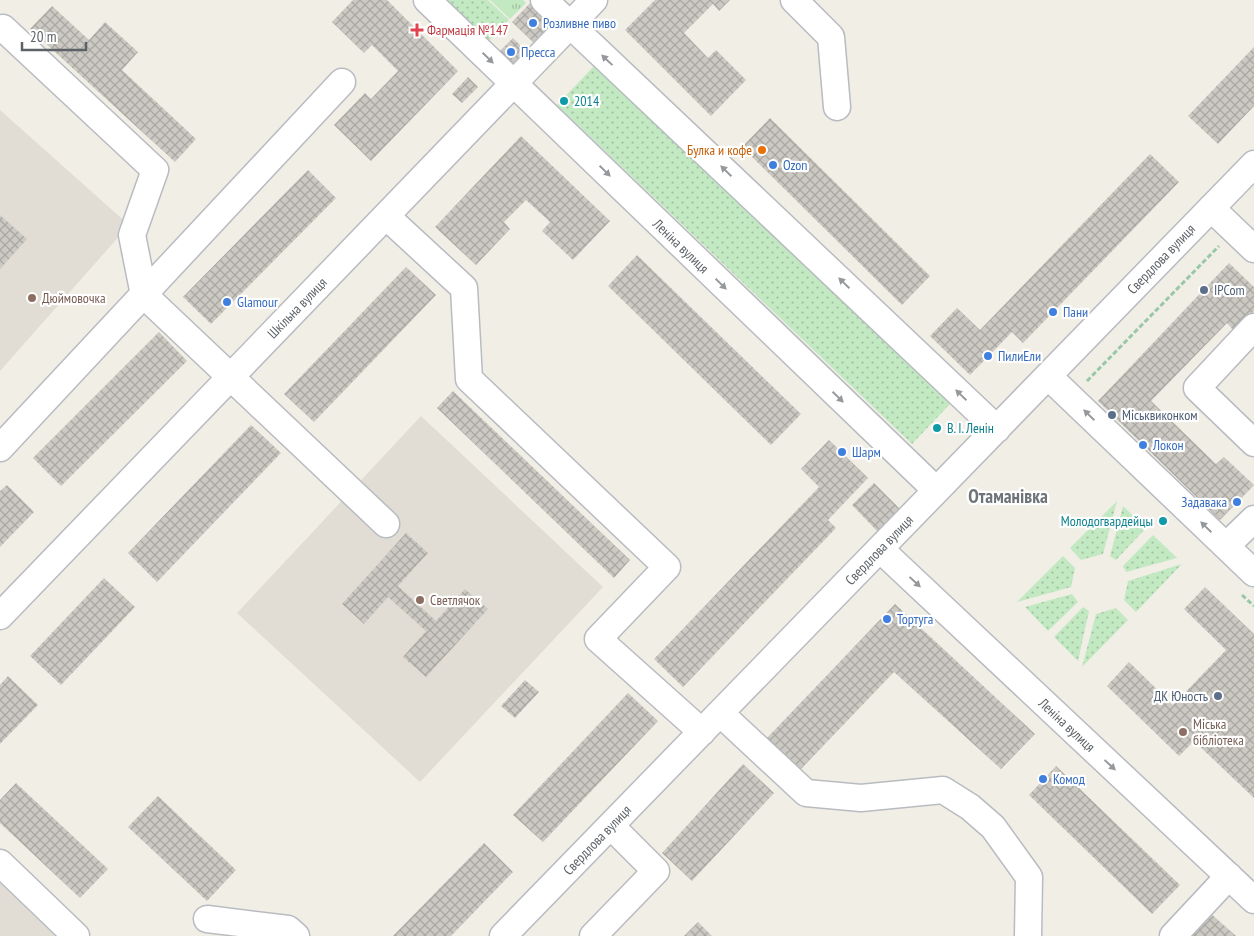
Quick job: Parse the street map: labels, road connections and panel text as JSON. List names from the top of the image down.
{
  "streets": {
    "street": ["Леніна вулиця", "Свердлова вулиця", "Шкільна вулиця"]
  },
  "crossings": [
    ["Леніна вулиця", "Свердлова вулиця"],
    ["Леніна вулиця", "Шкільна вулиця"]
  ],
  "districts": ["Отаманівка"],
  "places": {
    "other": [
      "Розливне пиво",
      "Пресса",
      "2014",
      "Булка и кофе",
      "Ozon",
      "IPCom",
      "Дюймовочка",
      "Glamour",
      "Пани",
      "ПилиЕли",
      "Міськвиконком",
      "В. І. Ленін",
      "Локон",
      "Шарм",
      "Задавака",
      "Молодогвардейцы",
      "Светлячок",
      "Тортуга",
      "ДК Юность",
      "Міська бібліотека",
      "Комод"
    ],
    "health": ["Фармація №147"]
  },
  "scale_bar": "20 m"
}
